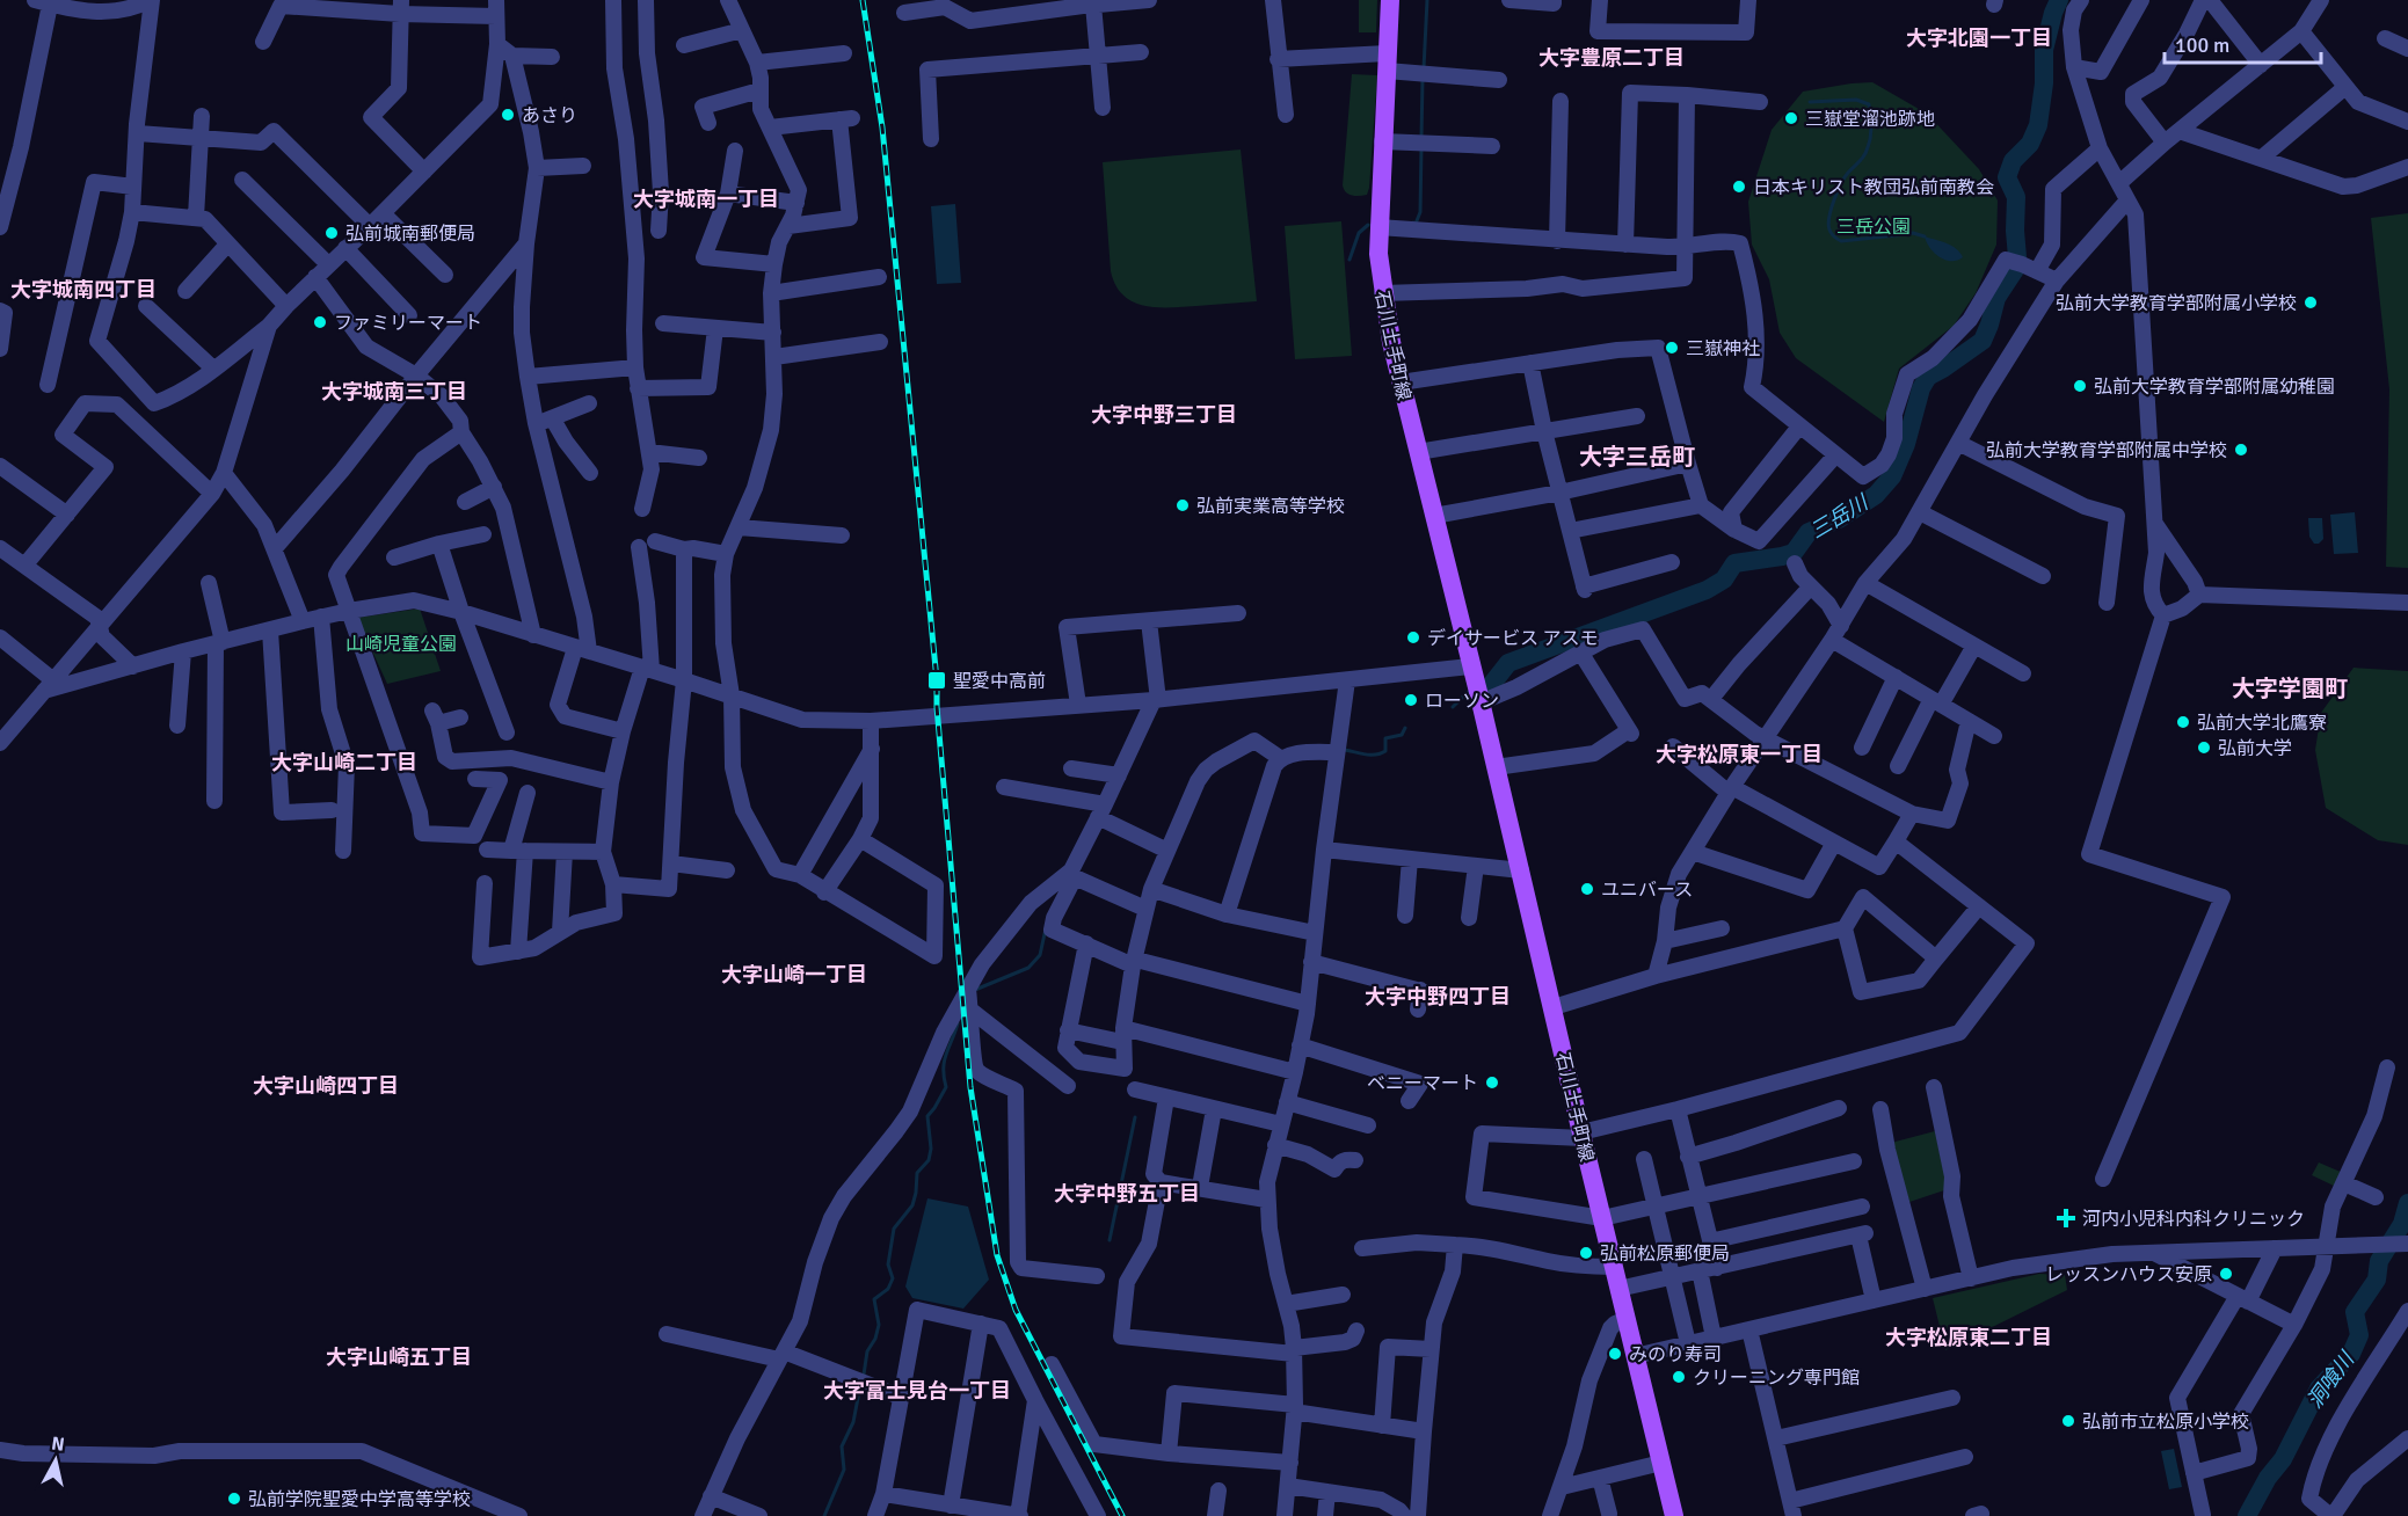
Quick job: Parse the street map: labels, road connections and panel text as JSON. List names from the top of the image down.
{
  "streets": {
    "main road": ["石川土手町線"]
  },
  "districts": [
    "大字北園一丁目",
    "大字豊原二丁目",
    "大字城南一丁目",
    "大字城南四丁目",
    "大字城南三丁目",
    "大字中野三丁目",
    "大字三岳町",
    "大字学園町",
    "大字松原東一丁目",
    "大字山崎二丁目",
    "大字山崎一丁目",
    "大字中野四丁目",
    "大字山崎四丁目",
    "大字中野五丁目",
    "大字松原東二丁目",
    "大字山崎五丁目",
    "大字富士見台一丁目"
  ],
  "water": ["三岳川", "洞喰川"],
  "parks": ["三岳公園", "山崎児童公園"],
  "places": {
    "other": [
      "あさり",
      "三嶽堂溜池跡地",
      "日本キリスト教団弘前南教会",
      "弘前城南郵便局",
      "弘前大学教育学部附属小学校",
      "ファミリーマート",
      "三嶽神社",
      "弘前大学教育学部附属幼稚園",
      "弘前大学教育学部附属中学校",
      "弘前実業高等学校",
      "デイサービス アスモ",
      "ローソン",
      "弘前大学北鷹寮",
      "弘前大学",
      "ユニバース",
      "ベニーマート",
      "弘前松原郵便局",
      "レッスンハウス安原",
      "みのり寿司",
      "クリーニング専門館",
      "弘前市立松原小学校",
      "弘前学院聖愛中学高等学校"
    ],
    "transit": ["聖愛中高前"],
    "health": ["河内小児科内科クリニック"]
  },
  "scale_bar": "100 m",
  "north": "top"
}
